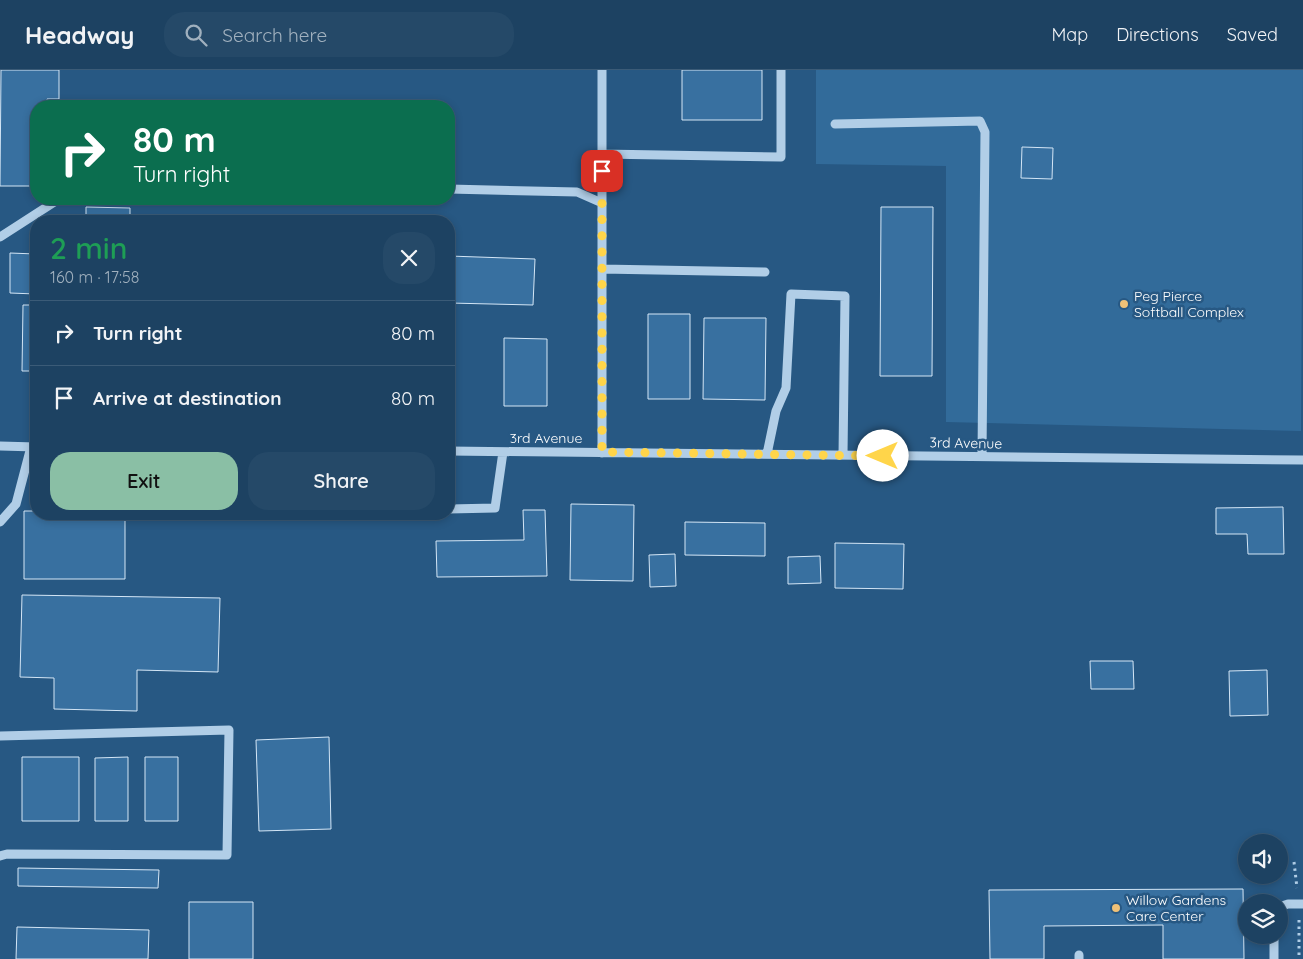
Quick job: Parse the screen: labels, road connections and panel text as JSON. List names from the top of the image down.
{
  "streets": {
    "street": ["3rd Avenue"]
  },
  "places": ["Peg Pierce Softball Complex", "Willow Gardens Care Center"],
  "page": {
    "header": "Headway",
    "search": "Search here",
    "nav": ["Map", "Directions", "Saved"],
    "turn": ["80 m", "Turn right"],
    "heading": ["2 min", "160 m · 17:58"],
    "list": [
      {
        "name": "Turn right",
        "value": "80 m"
      },
      {
        "name": "Arrive at destination",
        "value": "80 m"
      }
    ],
    "buttons": ["Exit", "Share"]
  }
}
